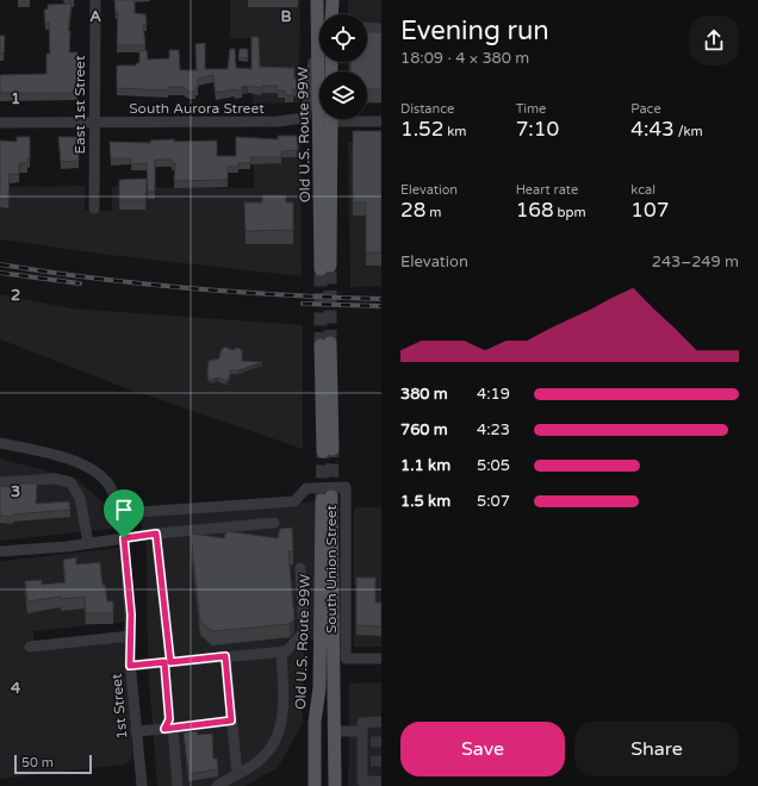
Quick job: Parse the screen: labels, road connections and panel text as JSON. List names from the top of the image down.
{
  "streets": {
    "main road": ["Old U.S. Route 99W"],
    "street": [
      "East 1st Street",
      "South Aurora Street",
      "South Union Street",
      "1st Street"
    ]
  },
  "crossings": [
    ["East 1st Street", "South Aurora Street"],
    ["South Aurora Street", "Old U.S. Route 99W"]
  ],
  "scale_bar": "50 m",
  "page": {
    "heading": ["Evening run", "18:09 · 4 × 380 m"],
    "stats": [
      ["Distance", "1.52 km"],
      ["Time", "7:10"],
      ["Pace", "4:43 /km"],
      ["Elevation", "28 m"],
      ["Heart rate", "168 bpm"],
      ["kcal", "107"]
    ],
    "chart": ["Elevation", "243–249 m"],
    "list": [
      {
        "name": "380 m",
        "note": "4:19"
      },
      {
        "name": "760 m",
        "note": "4:23"
      },
      {
        "name": "1.1 km",
        "note": "5:05"
      },
      {
        "name": "1.5 km",
        "note": "5:07"
      }
    ],
    "buttons": ["Save", "Share"],
    "scale": "50 m"
  },
  "grid": {
    "columns": ["A", "B"],
    "rows": [
      "1",
      "2",
      "3",
      "4"
    ]
  }
}
